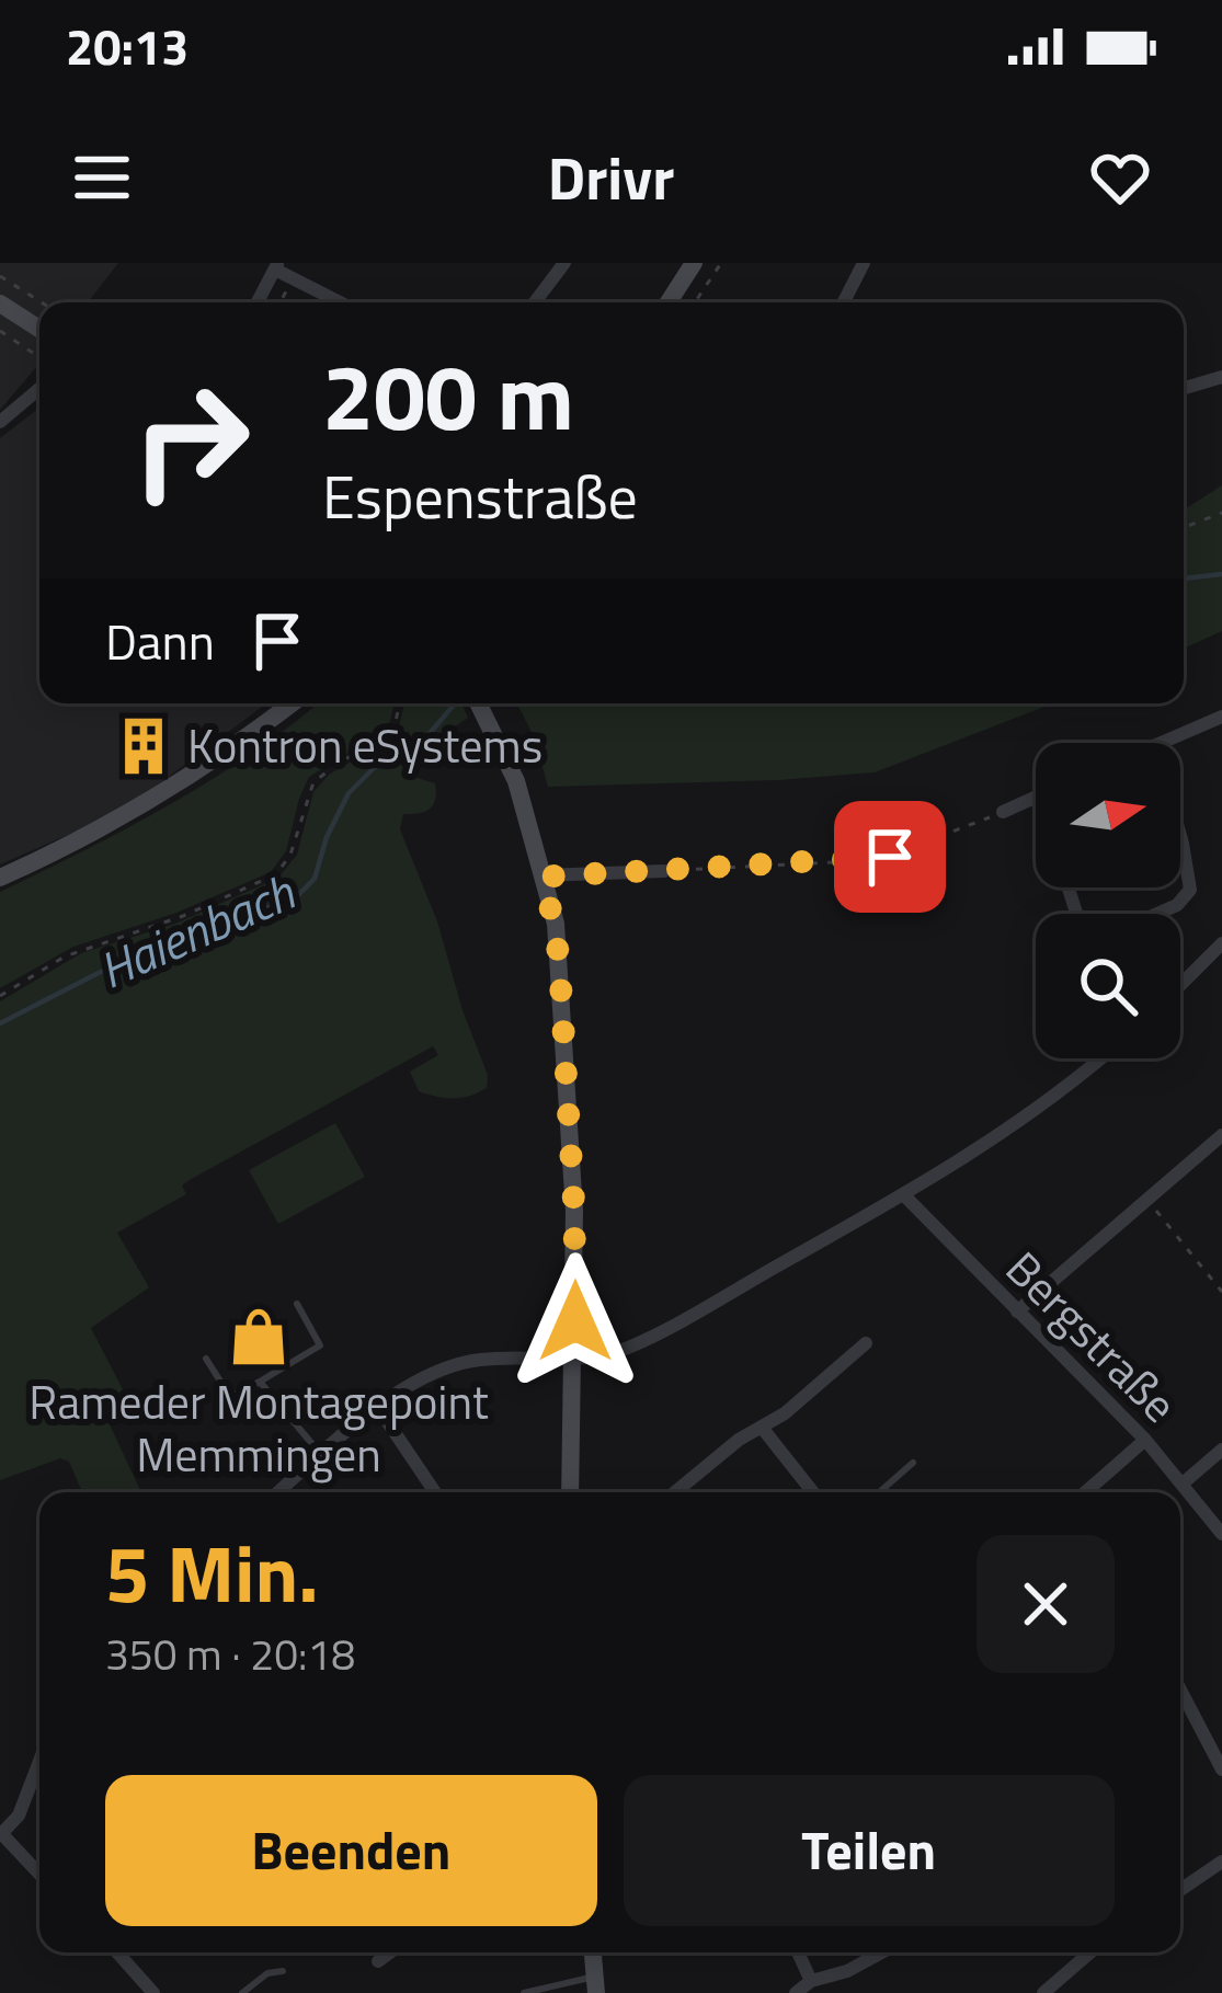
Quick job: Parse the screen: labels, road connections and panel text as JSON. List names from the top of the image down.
{
  "streets": {
    "street": ["Bergstraße"]
  },
  "water": ["Haienbach"],
  "places": {
    "building": ["Kontron eSystems"],
    "shop": ["Rameder Montagepoint Memmingen"]
  },
  "north": "right",
  "page": {
    "status": "20:13",
    "header": "Drivr",
    "turn": ["200 m", "Espenstraße"],
    "then": "Dann",
    "heading": ["5 Min.", "350 m · 20:18"],
    "buttons": ["Beenden", "Teilen"]
  }
}
